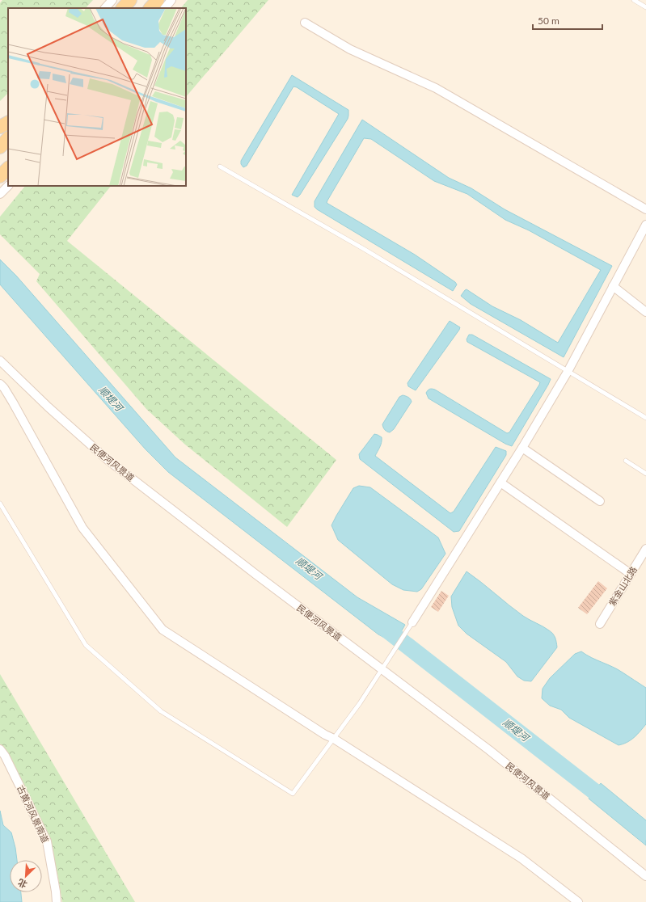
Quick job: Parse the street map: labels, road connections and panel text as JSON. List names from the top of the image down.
{
  "streets": {
    "street": ["民便河风景道", "紫金山北路", "古黄河风景南道"]
  },
  "water": ["顺堤河"],
  "scale_bar": "50 m",
  "north": "bottom left"
}
